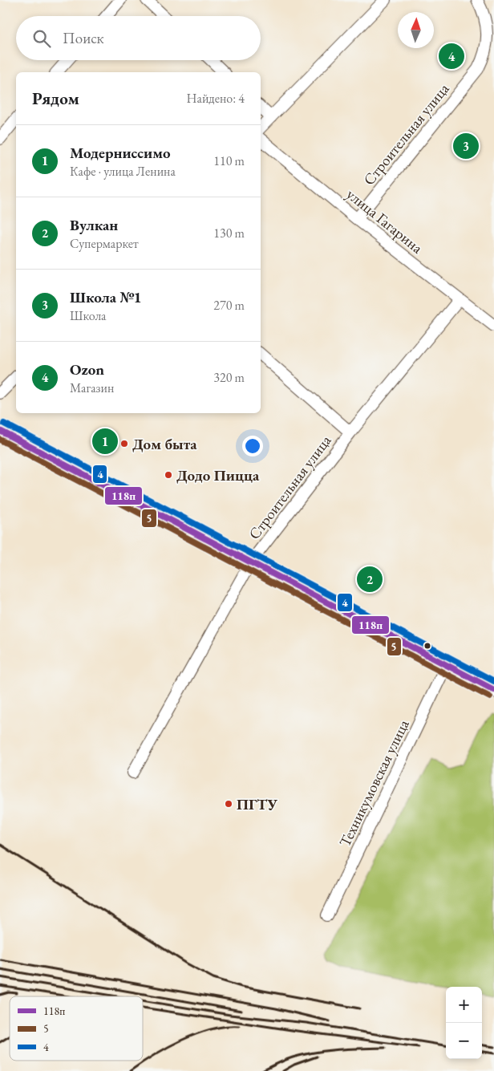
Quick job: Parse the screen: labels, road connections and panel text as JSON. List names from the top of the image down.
{
  "streets": {
    "street": ["Строительная улица", "улица Гагарина", "Техникумовская улица"]
  },
  "crossings": [
    ["Строительная улица", "улица Гагарина"]
  ],
  "places": ["Дом быта", "Додо Пицца", "ПГТУ"],
  "lines": ["transit line 4", "transit line 118п", "transit line 5"],
  "legend": ["118п", "5", "4"],
  "north": "top",
  "page": {
    "search": "Поиск",
    "pins": [
      "4",
      "3",
      "1",
      "2"
    ],
    "heading": ["Рядом", "Найдено: 4"],
    "list": [
      {
        "mark": "1",
        "name": "Модерниссимо",
        "note": "Кафе · улица Ленина",
        "value": "110 m"
      },
      {
        "mark": "2",
        "name": "Вулкан",
        "note": "Супермаркет",
        "value": "130 m"
      },
      {
        "mark": "3",
        "name": "Школа №1",
        "note": "Школа",
        "value": "270 m"
      },
      {
        "mark": "4",
        "name": "Ozon",
        "note": "Магазин",
        "value": "320 m"
      }
    ],
    "map_buttons": ["+", "−"]
  }
}
